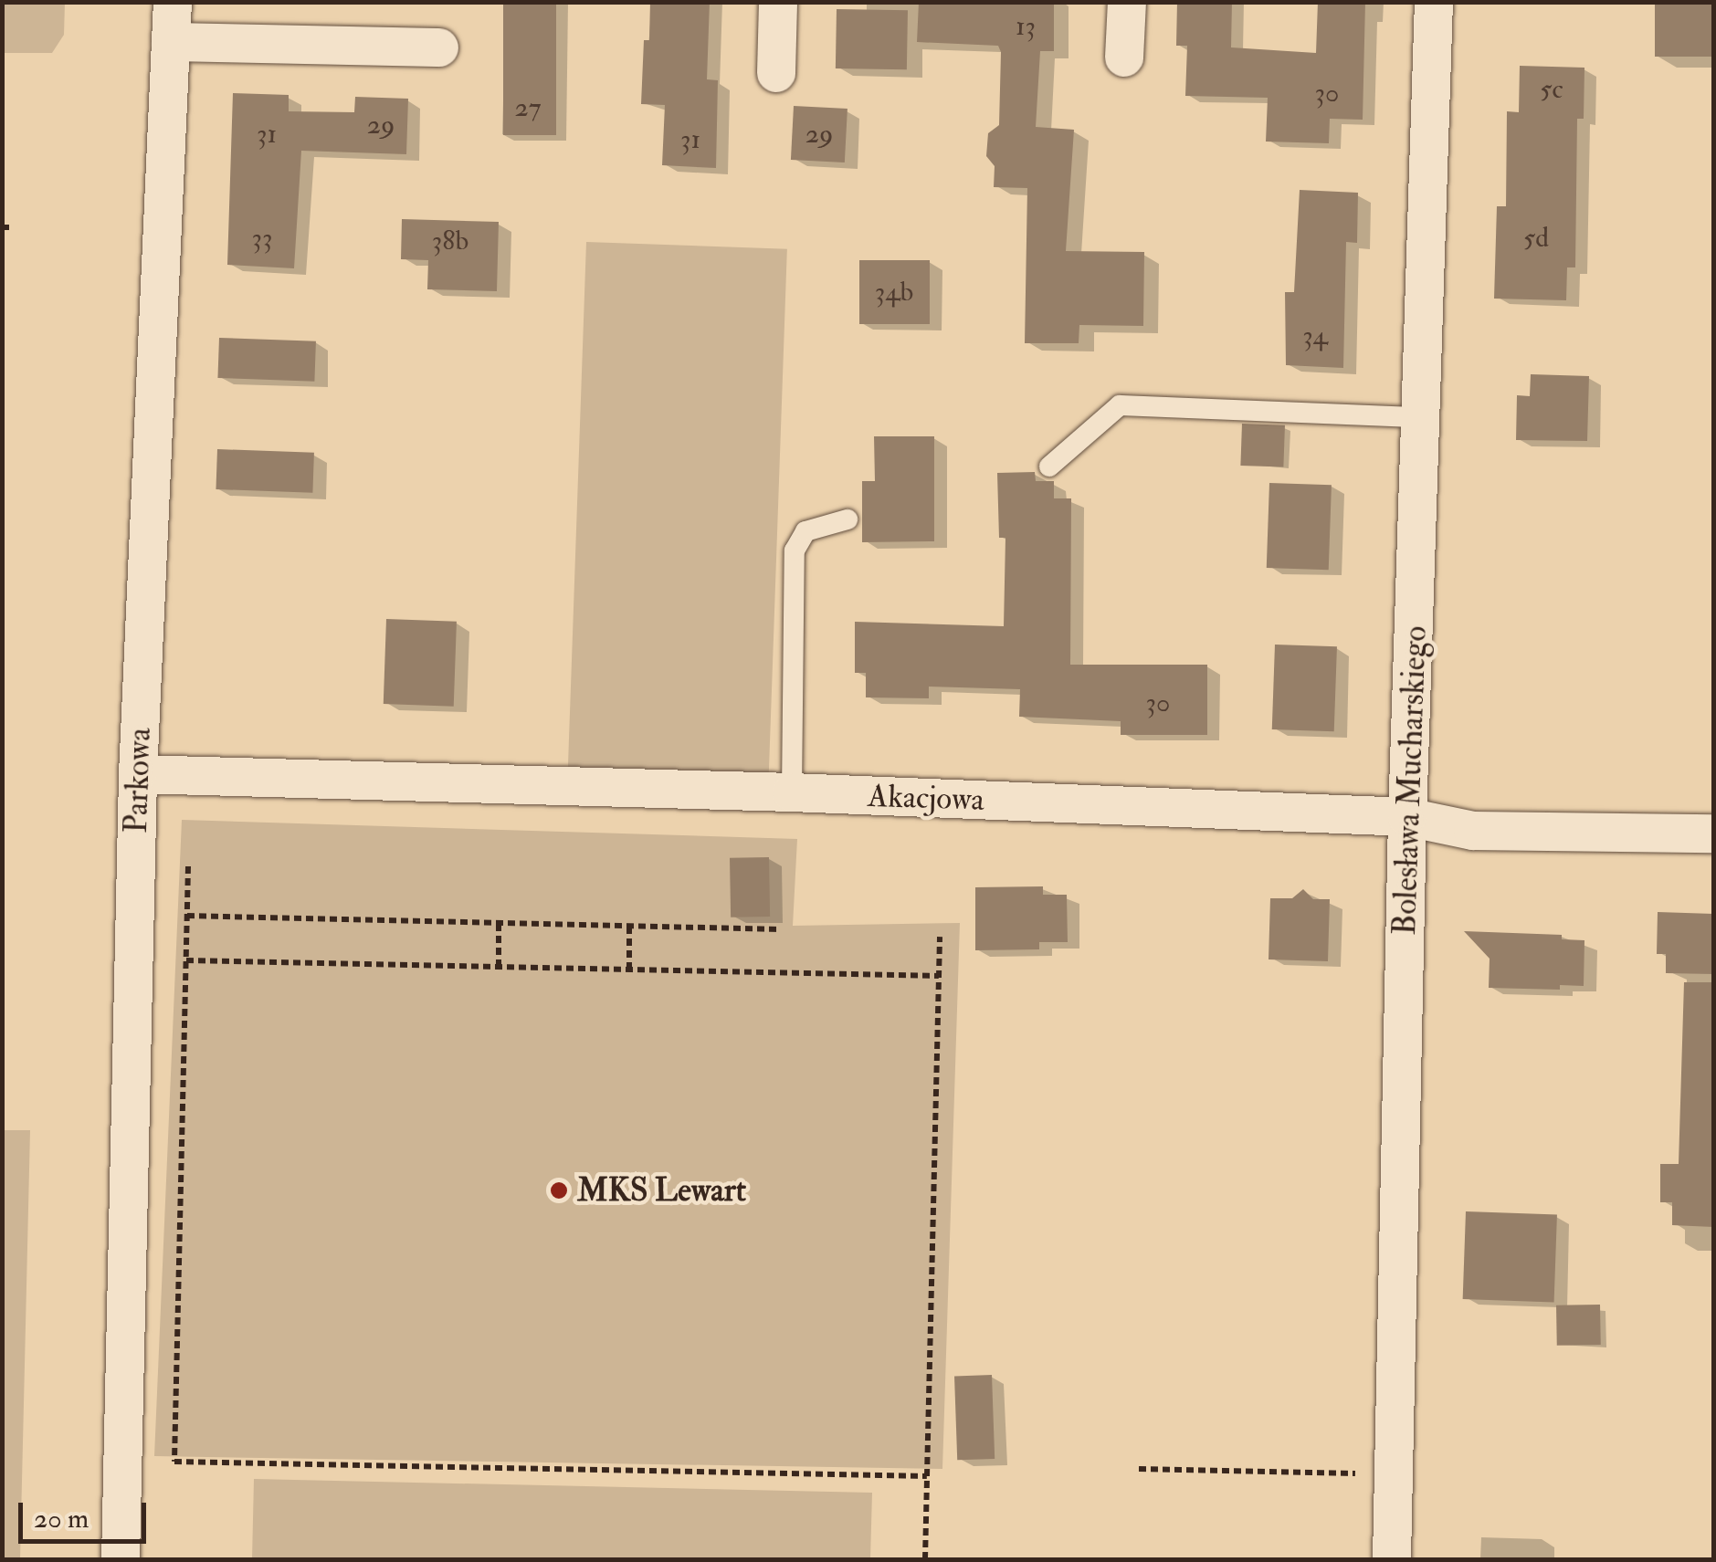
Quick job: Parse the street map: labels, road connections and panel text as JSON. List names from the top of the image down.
{
  "streets": {
    "street": ["Parkowa", "Bolesława Mucharskiego", "Akacjowa"]
  },
  "crossings": [
    ["Parkowa", "Akacjowa"],
    ["Bolesława Mucharskiego", "Akacjowa"]
  ],
  "places": ["MKS Lewart"],
  "house_numbers": [
    "13",
    "5c",
    "30",
    "27",
    "29",
    "31",
    "29",
    "31",
    "33",
    "5d",
    "38b",
    "34b",
    "34",
    "30"
  ],
  "scale_bar": "20 m"
}
